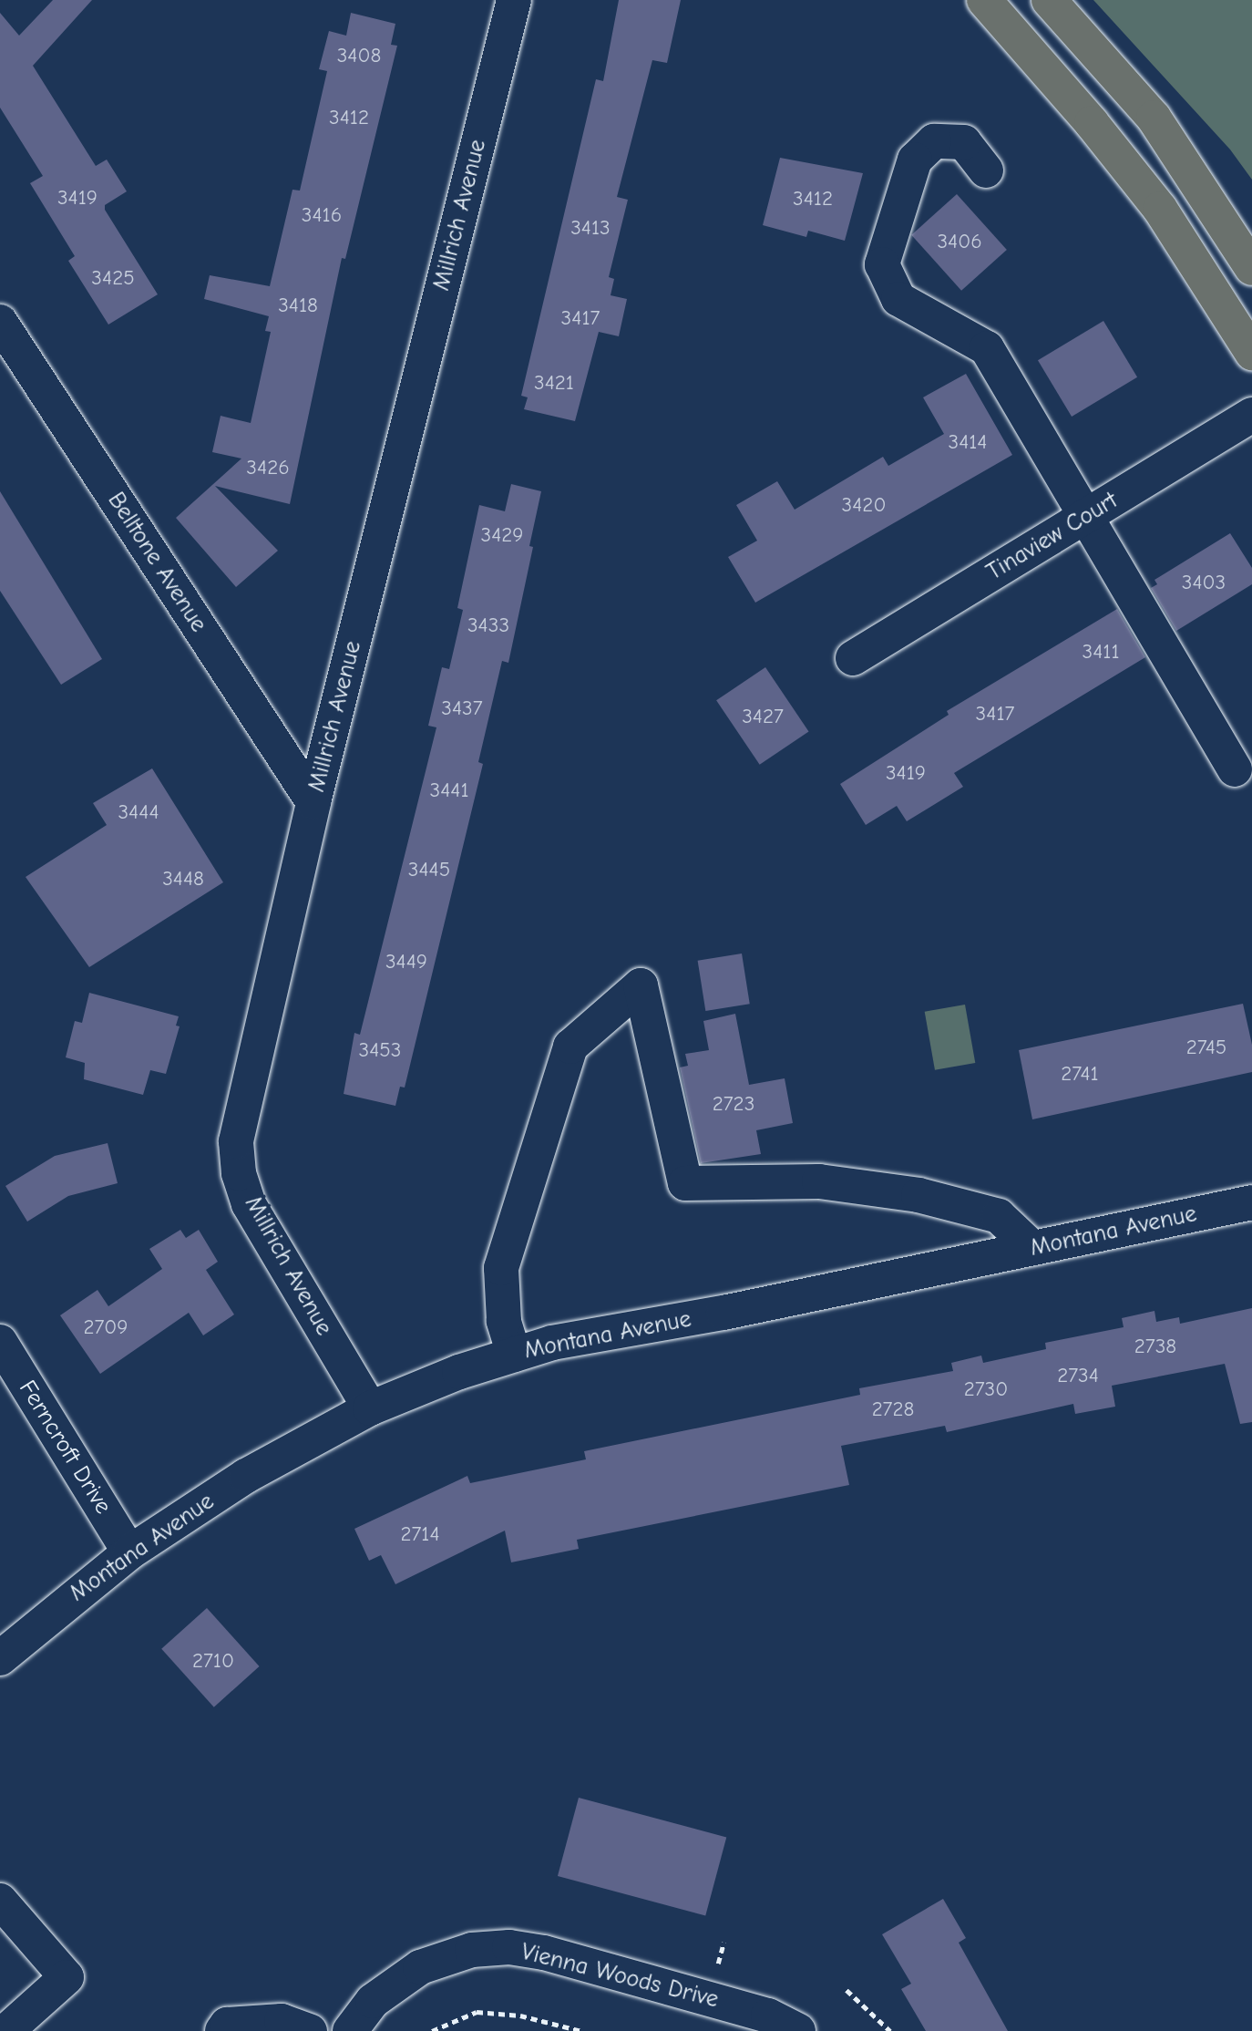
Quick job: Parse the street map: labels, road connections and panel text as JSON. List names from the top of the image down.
{
  "streets": {
    "street": [
      "Millrich Avenue",
      "Tinaview Court",
      "Belltone Avenue",
      "Montana Avenue",
      "Ferncroft Drive",
      "Vienna Woods Drive"
    ]
  },
  "crossings": [
    ["Millrich Avenue", "Belltone Avenue"],
    ["Millrich Avenue", "Montana Avenue"],
    ["Montana Avenue", "Ferncroft Drive"]
  ],
  "house_numbers": [
    "3408",
    "3412",
    "3419",
    "3412",
    "3416",
    "3413",
    "3406",
    "3425",
    "3418",
    "3417",
    "3421",
    "3414",
    "3426",
    "3420",
    "3429",
    "3403",
    "3433",
    "3411",
    "3437",
    "3417",
    "3427",
    "3419",
    "3441",
    "3444",
    "3445",
    "3448",
    "3449",
    "2745",
    "3453",
    "2741",
    "2723",
    "2709",
    "2738",
    "2734",
    "2730",
    "2728",
    "2714",
    "2710"
  ]
}
